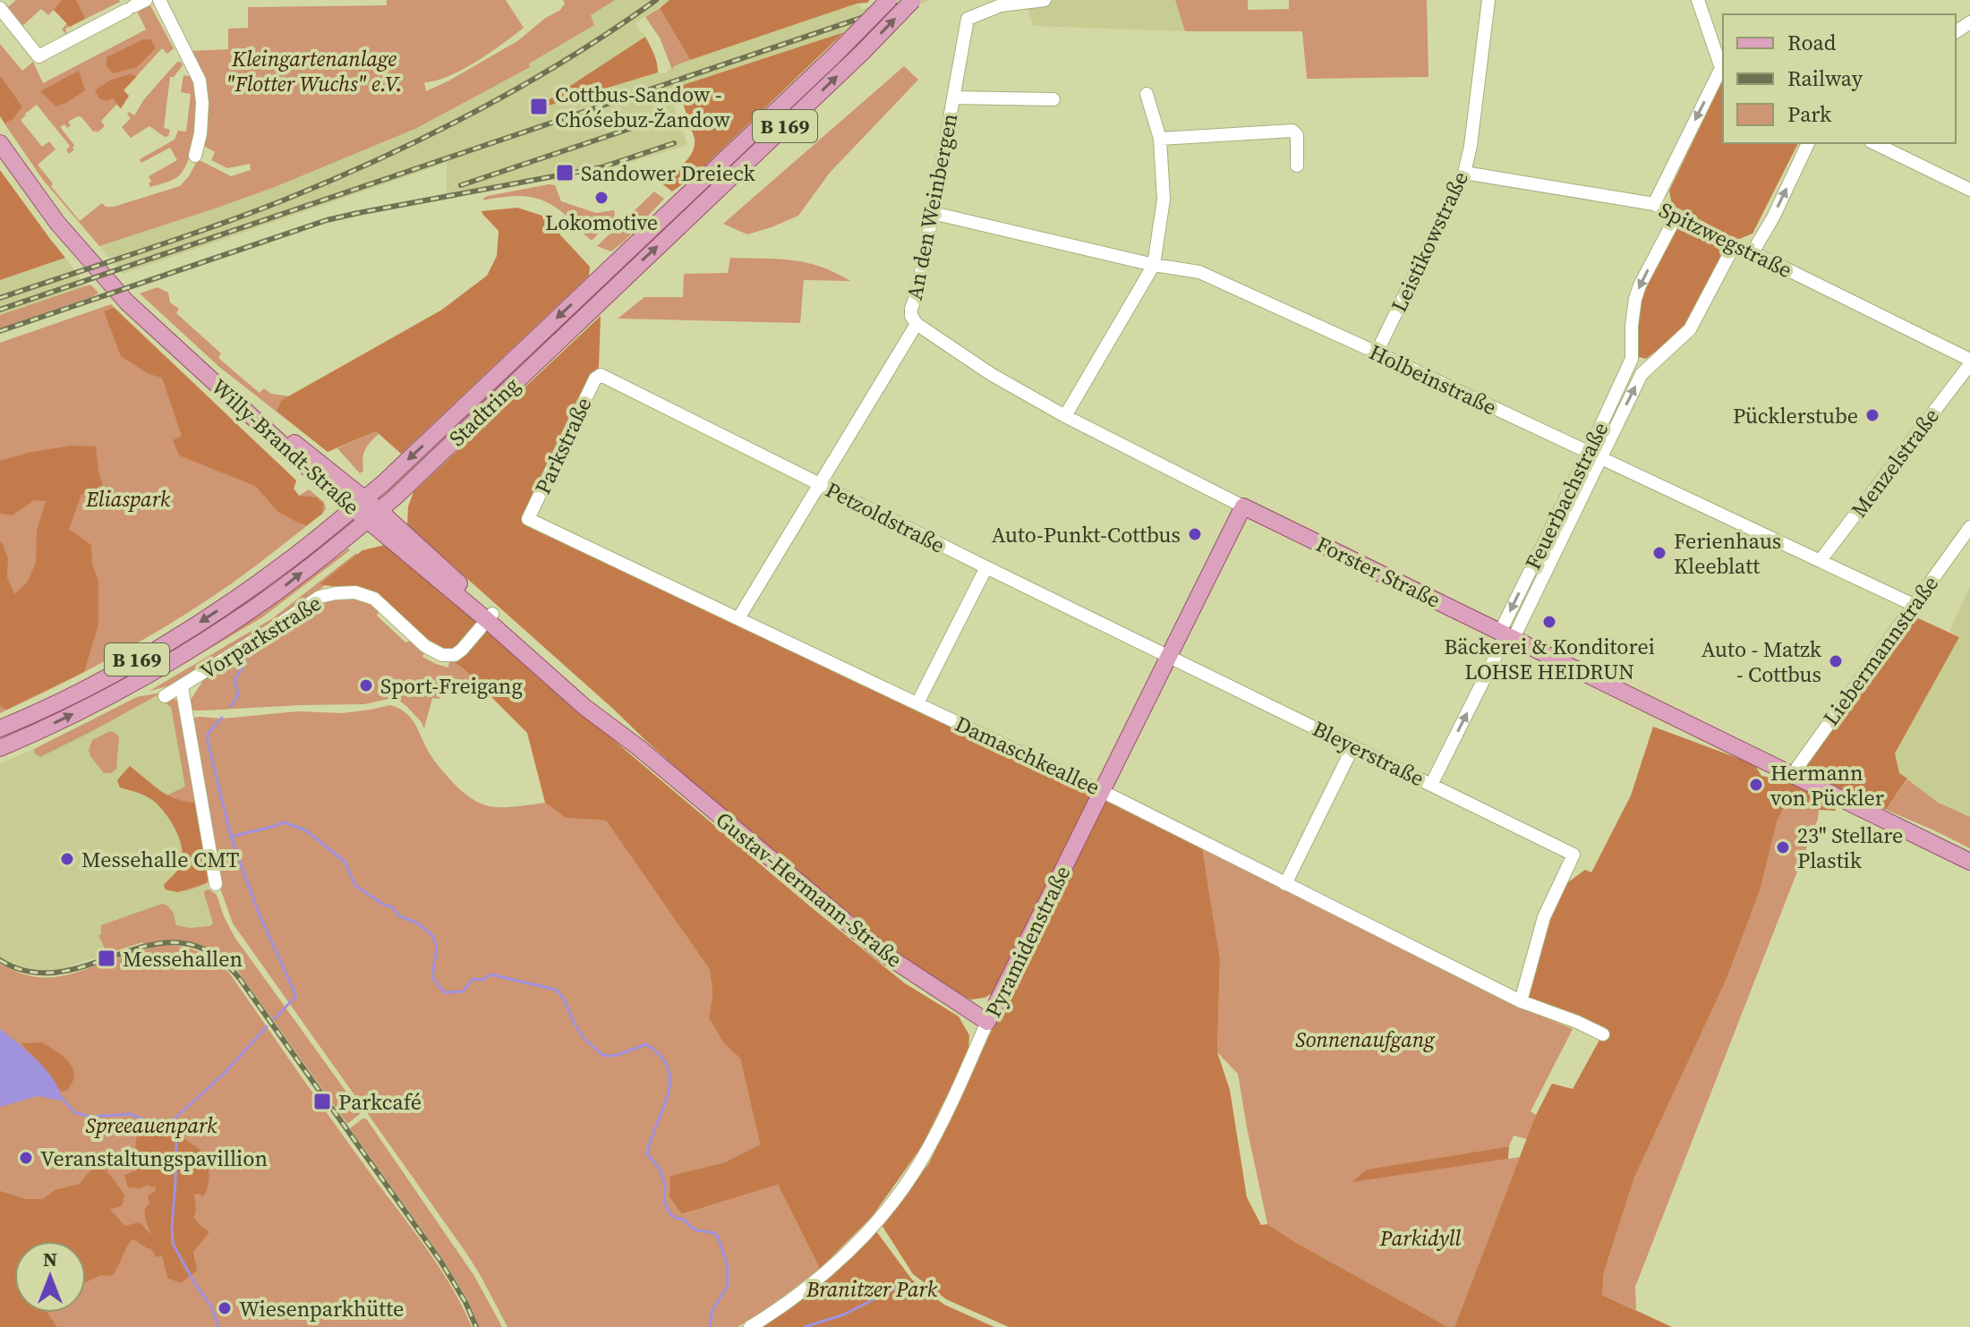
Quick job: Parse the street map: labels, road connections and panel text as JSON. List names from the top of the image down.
{
  "streets": {
    "main road": [
      "B 169",
      "Stadtring",
      "Willy-Brandt-Straße",
      "Forster Straße",
      "Gustav-Hermann-Straße",
      "Pyramidenstraße"
    ],
    "street": [
      "An den Weinbergen",
      "Spitzwegstraße",
      "Leistikowstraße",
      "Holbeinstraße",
      "Parkstraße",
      "Menzelstraße",
      "Feuerbachstraße",
      "Petzoldstraße",
      "Vorparkstraße",
      "Liebermannstraße",
      "Bleyerstraße",
      "Damaschkeallee"
    ]
  },
  "crossings": [
    ["An den Weinbergen", "Holbeinstraße"],
    ["An den Weinbergen", "Petzoldstraße"],
    ["An den Weinbergen", "Forster Straße"],
    ["An den Weinbergen", "Damaschkeallee"],
    ["Spitzwegstraße", "Leistikowstraße"],
    ["Spitzwegstraße", "Menzelstraße"],
    ["Spitzwegstraße", "Feuerbachstraße"],
    ["Leistikowstraße", "Holbeinstraße"],
    ["Holbeinstraße", "Menzelstraße"],
    ["Holbeinstraße", "Feuerbachstraße"],
    ["Holbeinstraße", "Liebermannstraße"],
    ["Stadtring", "Willy-Brandt-Straße"],
    ["Stadtring", "Gustav-Hermann-Straße"],
    ["Parkstraße", "Petzoldstraße"],
    ["Parkstraße", "Damaschkeallee"],
    ["Willy-Brandt-Straße", "Gustav-Hermann-Straße"],
    ["Feuerbachstraße", "Forster Straße"],
    ["Feuerbachstraße", "Bleyerstraße"],
    ["Petzoldstraße", "Bleyerstraße"],
    ["Petzoldstraße", "Pyramidenstraße"],
    ["Forster Straße", "Liebermannstraße"],
    ["Forster Straße", "Pyramidenstraße"],
    ["Vorparkstraße", "Gustav-Hermann-Straße"],
    ["Bleyerstraße", "Damaschkeallee"],
    ["Bleyerstraße", "Pyramidenstraße"],
    ["Damaschkeallee", "Pyramidenstraße"],
    ["Gustav-Hermann-Straße", "Pyramidenstraße"]
  ],
  "parks": [
    "Kleingartenanlage \"Flotter Wuchs\" e.V.",
    "Eliaspark",
    "Sonnenaufgang",
    "Spreeauenpark",
    "Parkidyll",
    "Branitzer Park"
  ],
  "places": {
    "transit": [
      "Cottbus-Sandow - Chóśebuz-Žandow",
      "Sandower Dreieck",
      "Messehallen",
      "Parkcafé"
    ],
    "other": [
      "Lokomotive",
      "Pücklerstube",
      "Auto-Punkt-Cottbus",
      "Ferienhaus Kleeblatt",
      "Bäckerei & Konditorei LOHSE HEIDRUN",
      "Auto - Matzk - Cottbus",
      "Sport-Freigang",
      "Hermann von Pückler",
      "23\" Stellare Plastik",
      "Messehalle CMT",
      "Veranstaltungspavillion",
      "Wiesenparkhütte"
    ]
  },
  "legend": ["Road", "Railway", "Park"],
  "north": "top"
}
